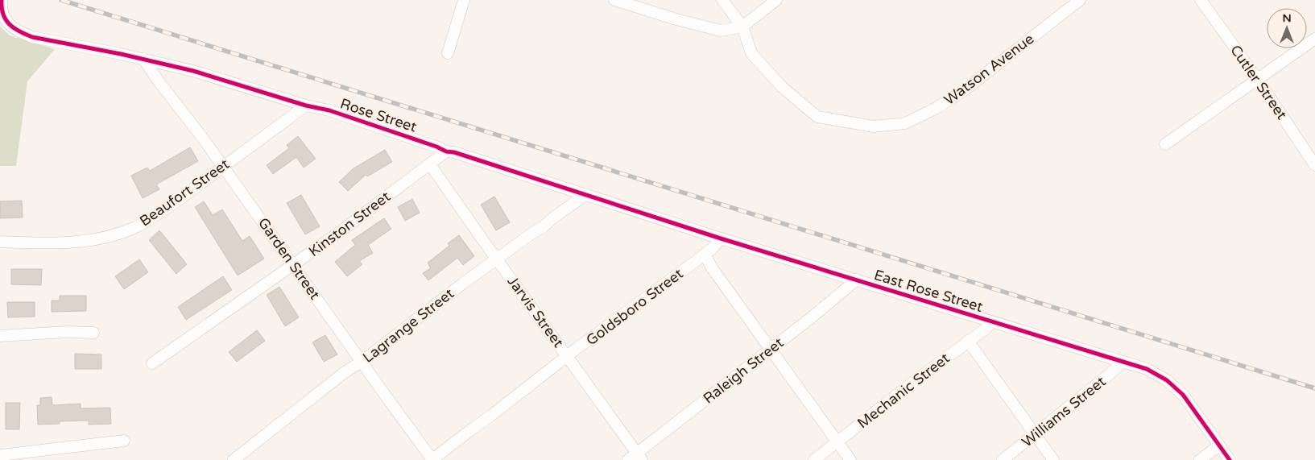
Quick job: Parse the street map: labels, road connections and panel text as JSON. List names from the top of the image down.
{
  "streets": {
    "street": [
      "Watson Avenue",
      "Cutler Street",
      "Rose Street",
      "Beaufort Street",
      "Kinston Street",
      "Garden Street",
      "East Rose Street",
      "Goldsboro Street",
      "Jarvis Street",
      "Lagrange Street",
      "Raleigh Street",
      "Mechanic Street",
      "Williams Street"
    ]
  },
  "crossings": [
    ["Rose Street", "Beaufort Street"],
    ["Rose Street", "Kinston Street"],
    ["Rose Street", "Garden Street"],
    ["Rose Street", "East Rose Street"],
    ["Rose Street", "Lagrange Street"],
    ["Beaufort Street", "Garden Street"],
    ["Kinston Street", "Garden Street"],
    ["Kinston Street", "Jarvis Street"],
    ["Garden Street", "Goldsboro Street"],
    ["Garden Street", "Lagrange Street"],
    ["East Rose Street", "Goldsboro Street"],
    ["East Rose Street", "Lagrange Street"],
    ["East Rose Street", "Raleigh Street"],
    ["East Rose Street", "Mechanic Street"],
    ["East Rose Street", "Williams Street"],
    ["Goldsboro Street", "Jarvis Street"],
    ["Jarvis Street", "Lagrange Street"],
    ["Jarvis Street", "Raleigh Street"]
  ],
  "north": "top"
}
